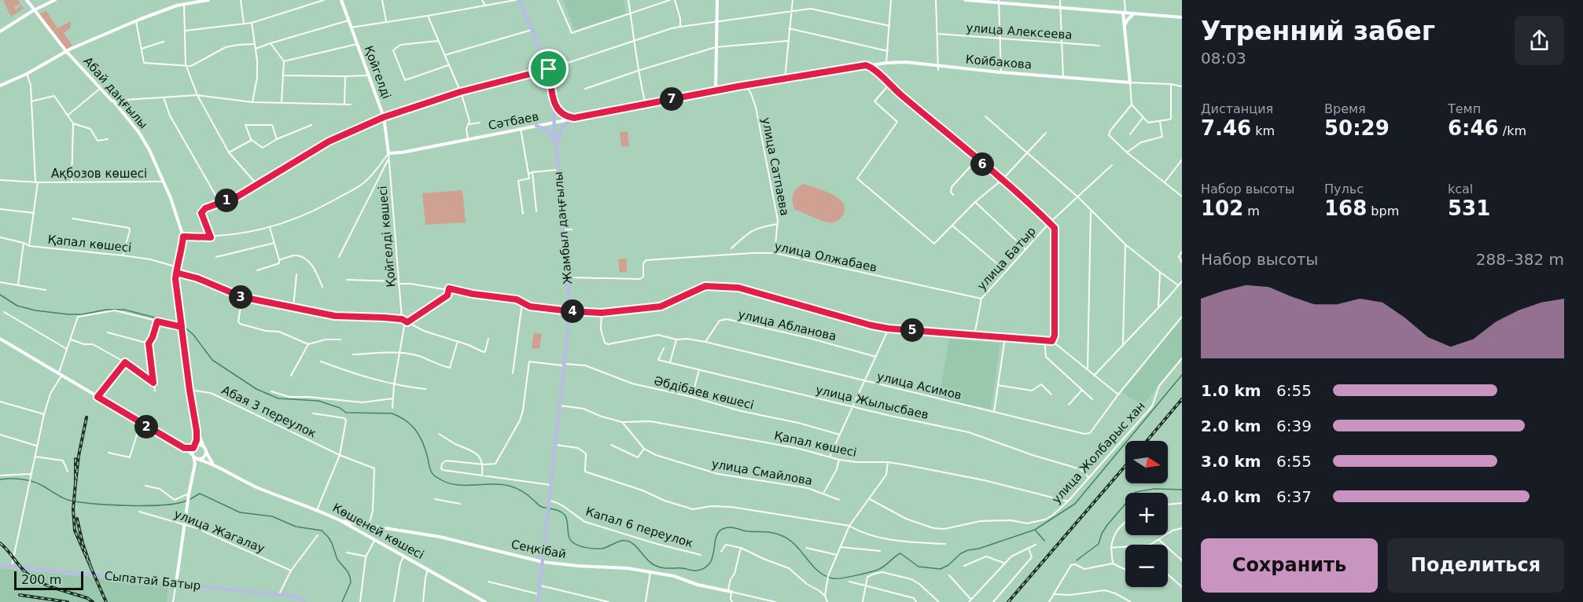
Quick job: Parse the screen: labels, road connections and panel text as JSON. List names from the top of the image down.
{
  "streets": {
    "main road": [
      "Койбакова",
      "Қойгелді",
      "Абай даңғылы",
      "Сәтбаев",
      "Жамбыл даңғылы",
      "Көшеней көшесі",
      "Сеңкібай",
      "Сыпатай Батыр"
    ],
    "street": [
      "улица Алексеева",
      "улица Сатпаева",
      "Ақбозов көшесі",
      "Қойгелді көшесі",
      "Қапал көшесі",
      "улица Олжабаев",
      "улица Батыр",
      "улица Абланова",
      "улица Асимов",
      "Әбдібаев көшесі",
      "улица Жылысбаев",
      "Абая 3 переулок",
      "улица Жолбарыс хан",
      "улица Смайлова",
      "Капал 6 переулок",
      "улица Жагалау"
    ]
  },
  "crossings": [
    ["Койбакова", "Сәтбаев"],
    ["Қойгелді", "Сәтбаев"],
    ["Қойгелді", "Қойгелді көшесі"],
    ["Абай даңғылы", "Ақбозов көшесі"],
    ["Абай даңғылы", "Қапал көшесі"],
    ["Абай даңғылы", "Абая 3 переулок"],
    ["Сәтбаев", "улица Сатпаева"],
    ["Сәтбаев", "Жамбыл даңғылы"],
    ["Сәтбаев", "Қойгелді көшесі"],
    ["улица Сатпаева", "улица Олжабаев"],
    ["Жамбыл даңғылы", "Қапал көшесі"],
    ["Жамбыл даңғылы", "улица Олжабаев"],
    ["Жамбыл даңғылы", "Әбдібаев көшесі"],
    ["Жамбыл даңғылы", "Капал 6 переулок"],
    ["Жамбыл даңғылы", "Сеңкібай"],
    ["Қапал көшесі", "улица Жолбарыс хан"],
    ["Қапал көшесі", "улица Смайлова"],
    ["улица Олжабаев", "улица Батыр"],
    ["улица Абланова", "улица Асимов"],
    ["улица Жылысбаев", "улица Жолбарыс хан"],
    ["Абая 3 переулок", "Көшеней көшесі"],
    ["Абая 3 переулок", "Сеңкібай"],
    ["Көшеней көшесі", "Сеңкібай"]
  ],
  "scale_bar": "200 m",
  "north": "right",
  "page": {
    "heading": ["Утренний забег", "08:03"],
    "stats": [
      ["Дистанция", "7.46 km"],
      ["Время", "50:29"],
      ["Темп", "6:46 /km"],
      ["Набор высоты", "102 m"],
      ["Пульс", "168 bpm"],
      ["kcal", "531"]
    ],
    "pins": [
      "7",
      "6",
      "1",
      "3",
      "4",
      "5",
      "2"
    ],
    "chart": ["Набор высоты", "288–382 m"],
    "list": [
      {
        "name": "1.0 km",
        "note": "6:55"
      },
      {
        "name": "2.0 km",
        "note": "6:39"
      },
      {
        "name": "3.0 km",
        "note": "6:55"
      },
      {
        "name": "4.0 km",
        "note": "6:37"
      }
    ],
    "map_buttons": ["+", "−"],
    "buttons": ["Сохранить", "Поделиться"],
    "scale": "200 m"
  }
}
